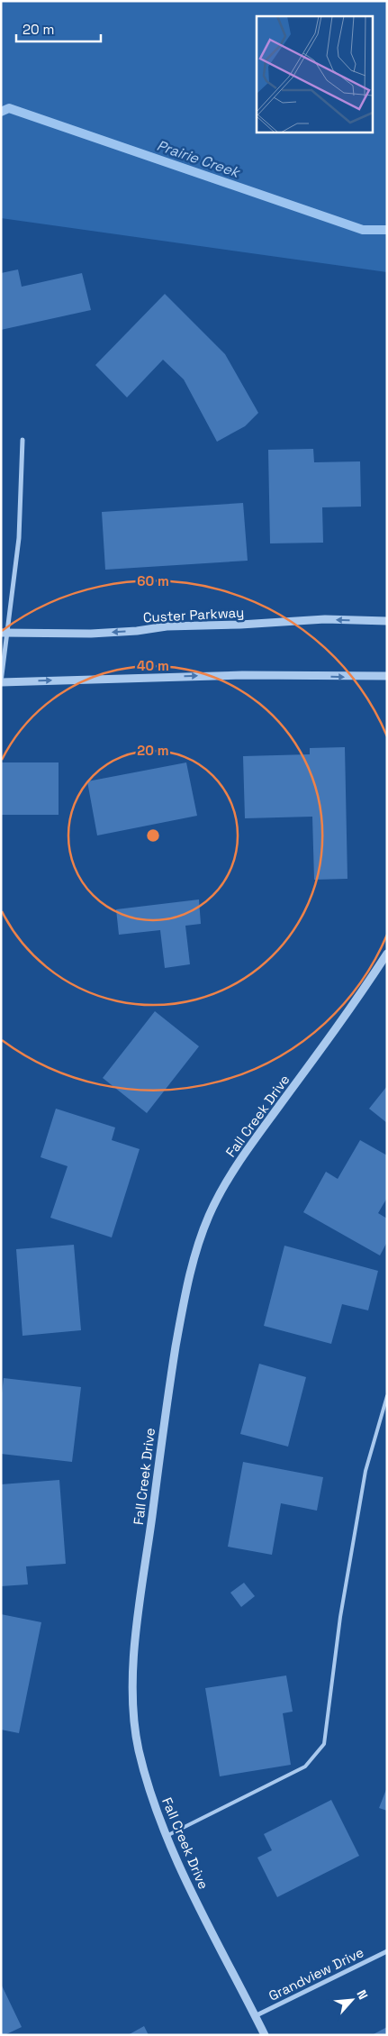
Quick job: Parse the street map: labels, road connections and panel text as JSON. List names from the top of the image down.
{
  "streets": {
    "street": ["Custer Parkway", "Fall Creek Drive", "Grandview Drive"]
  },
  "crossings": [
    ["Fall Creek Drive", "Grandview Drive"]
  ],
  "water": ["Prairie Creek"],
  "scale_bar": "20 m",
  "north": "top right",
  "rings": ["60 m", "40 m", "20 m"]
}
